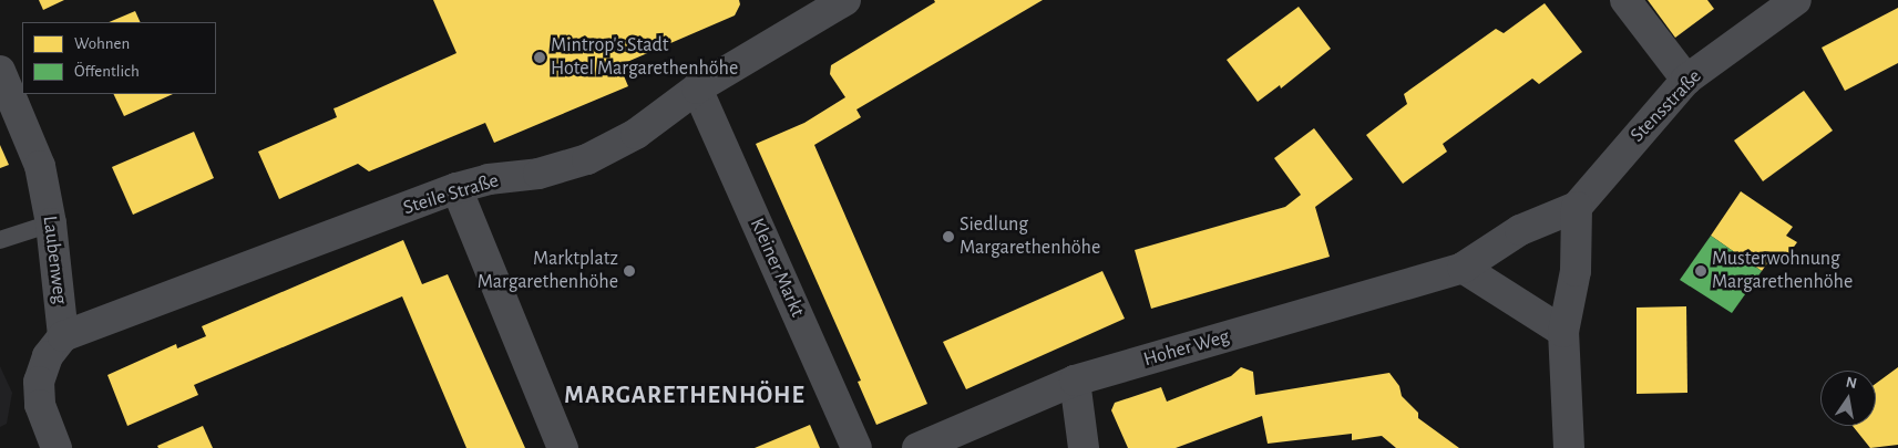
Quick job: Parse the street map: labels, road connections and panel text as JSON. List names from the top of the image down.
{
  "streets": {
    "street": [
      "Stensstraße",
      "Steile Straße",
      "Laubenweg",
      "Kleiner Markt",
      "Hoher Weg"
    ]
  },
  "crossings": [
    ["Stensstraße", "Hoher Weg"],
    ["Steile Straße", "Laubenweg"],
    ["Steile Straße", "Kleiner Markt"]
  ],
  "districts": ["MARGARETHENHÖHE"],
  "places": [
    "Mintrop's Stadt Hotel Margarethenhöhe",
    "Siedlung Margarethenhöhe",
    "Marktplatz Margarethenhöhe",
    "Musterwohnung Margarethenhöhe"
  ],
  "legend": ["Wohnen", "Öffentlich"],
  "north": "top"
}
